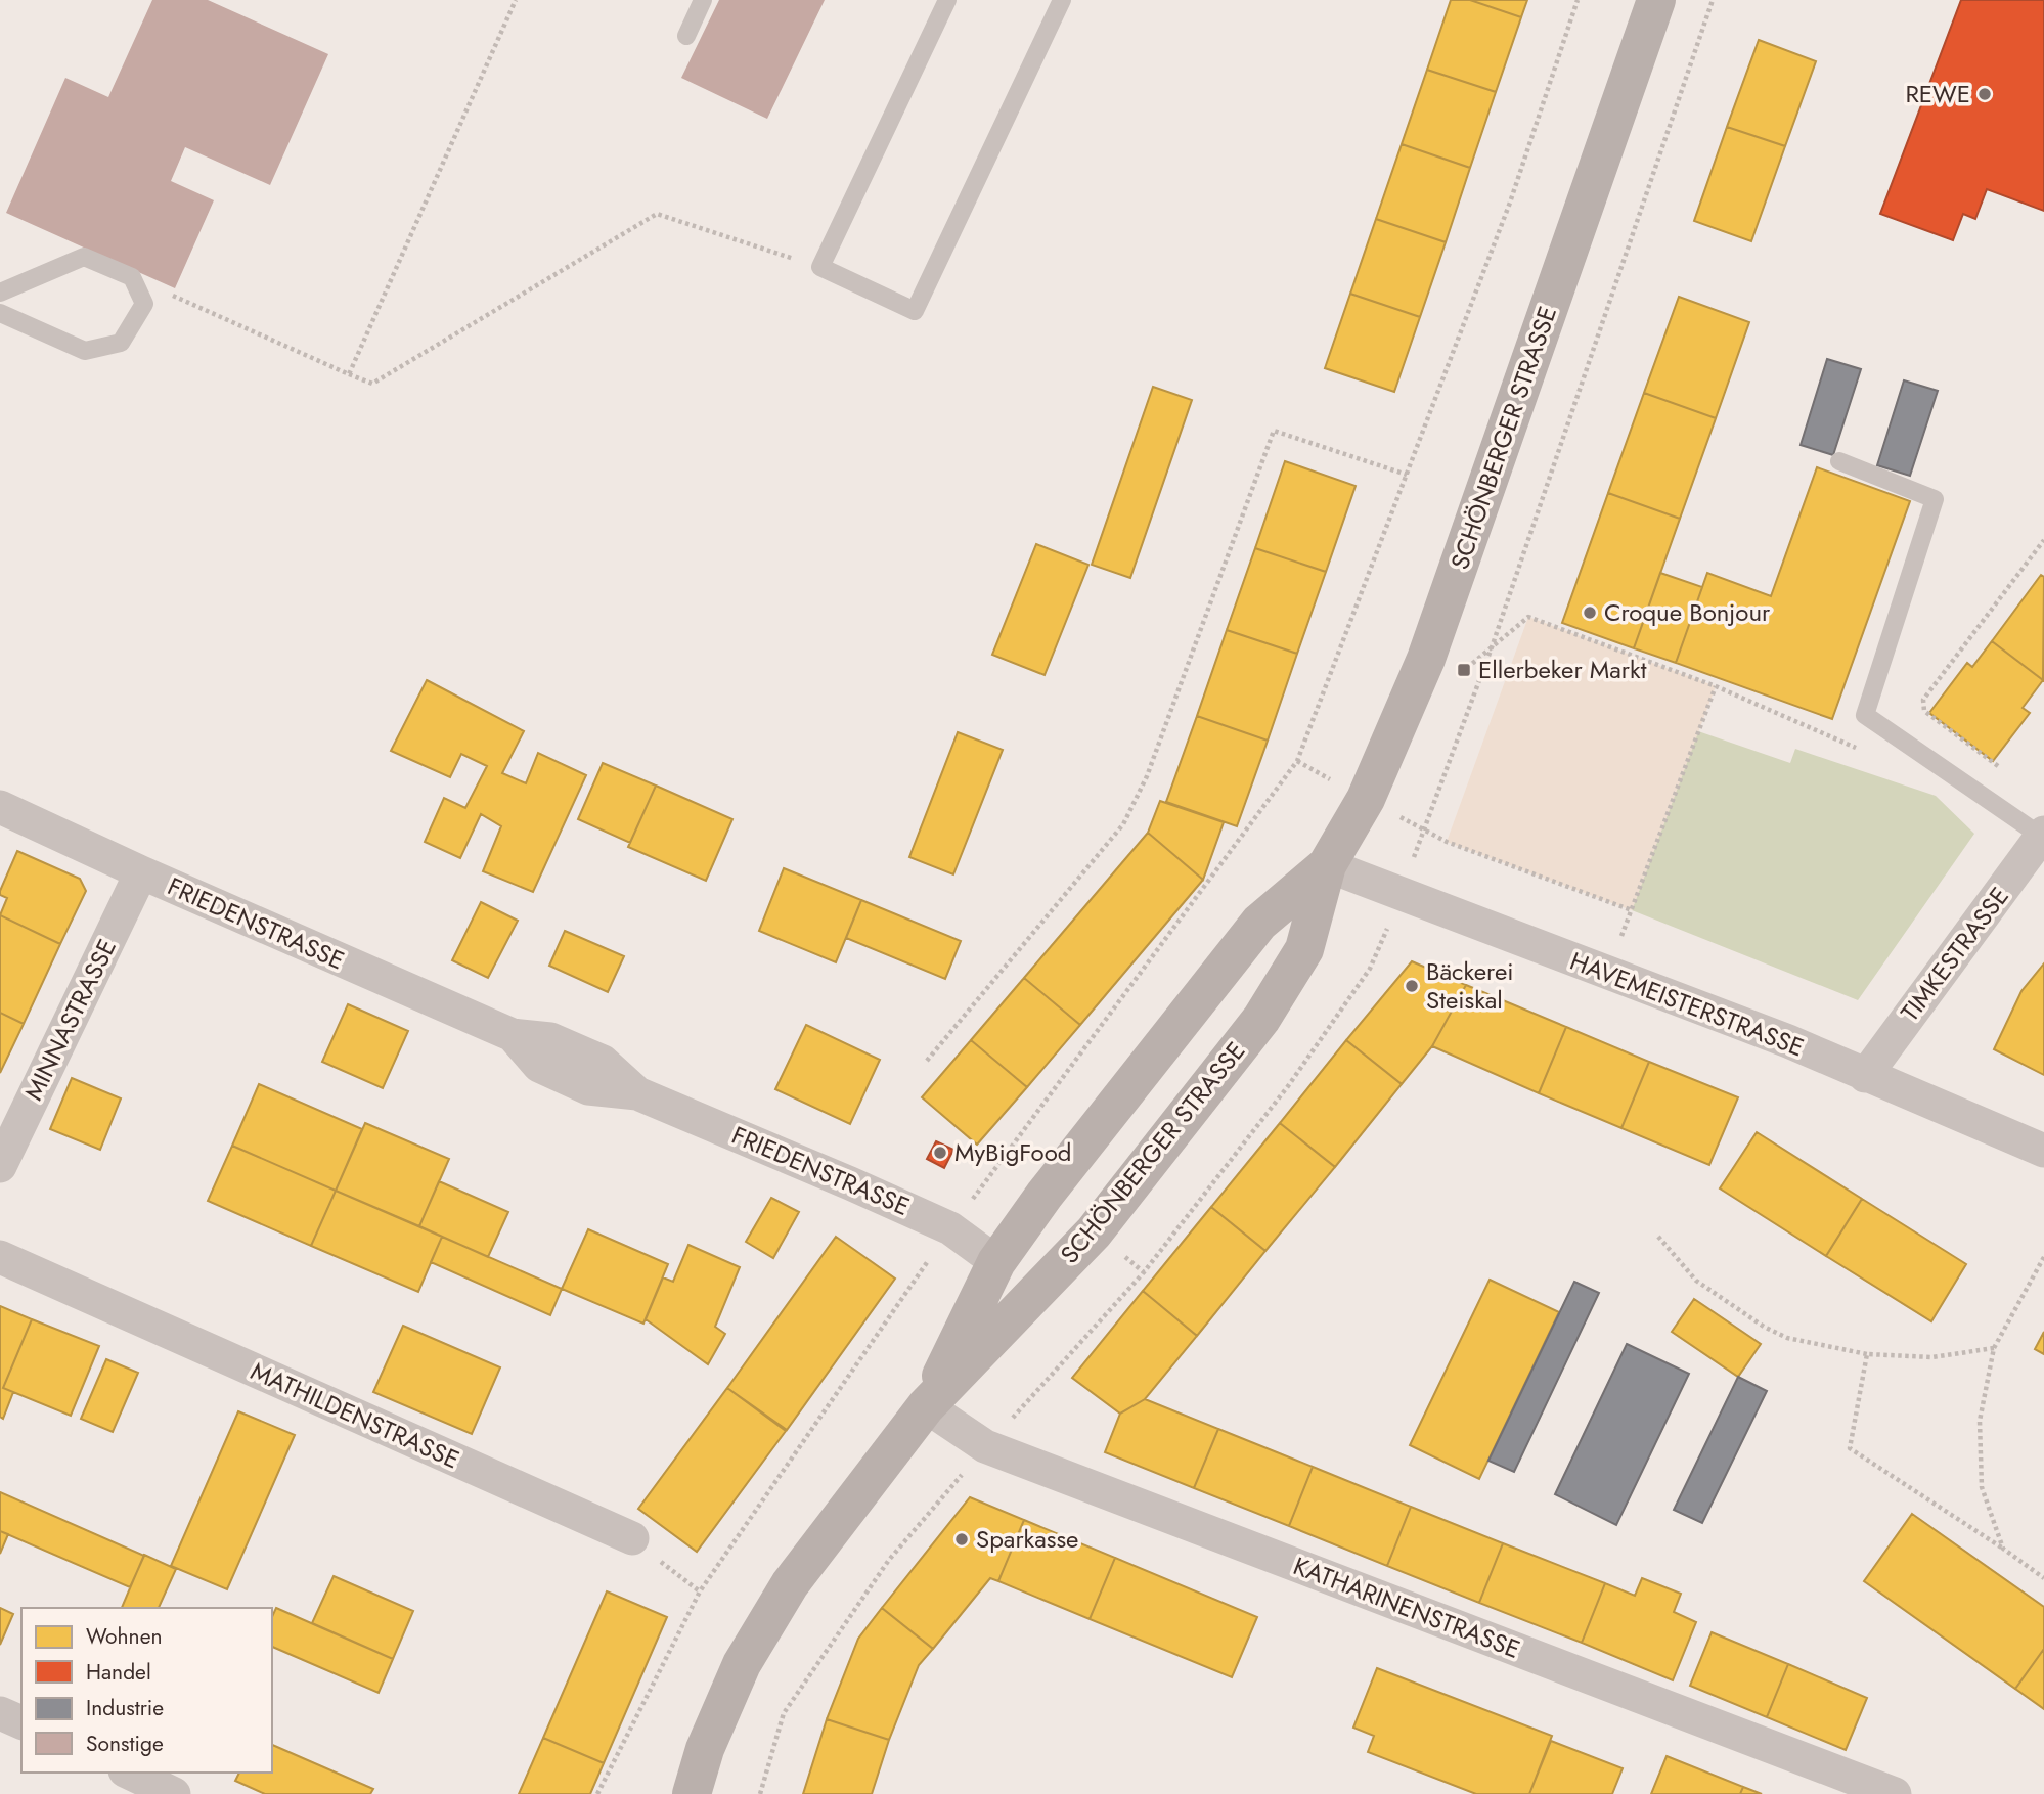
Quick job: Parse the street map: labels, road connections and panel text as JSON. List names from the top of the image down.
{
  "streets": {
    "main road": ["SCHÖNBERGER STRASSE"],
    "street": [
      "FRIEDENSTRASSE",
      "TIMKESTRASSE",
      "HAVEMEISTERSTRASSE",
      "MINNASTRASSE",
      "MATHILDENSTRASSE",
      "KATHARINENSTRASSE"
    ]
  },
  "crossings": [
    ["SCHÖNBERGER STRASSE", "FRIEDENSTRASSE"],
    ["SCHÖNBERGER STRASSE", "HAVEMEISTERSTRASSE"],
    ["SCHÖNBERGER STRASSE", "KATHARINENSTRASSE"],
    ["FRIEDENSTRASSE", "MINNASTRASSE"],
    ["TIMKESTRASSE", "HAVEMEISTERSTRASSE"]
  ],
  "places": {
    "other": [
      "REWE",
      "Croque Bonjour",
      "Bäckerei Steiskal",
      "MyBigFood",
      "Sparkasse"
    ],
    "transit": ["Ellerbeker Markt"]
  },
  "legend": [
    "Wohnen",
    "Handel",
    "Industrie",
    "Sonstige"
  ]
}
